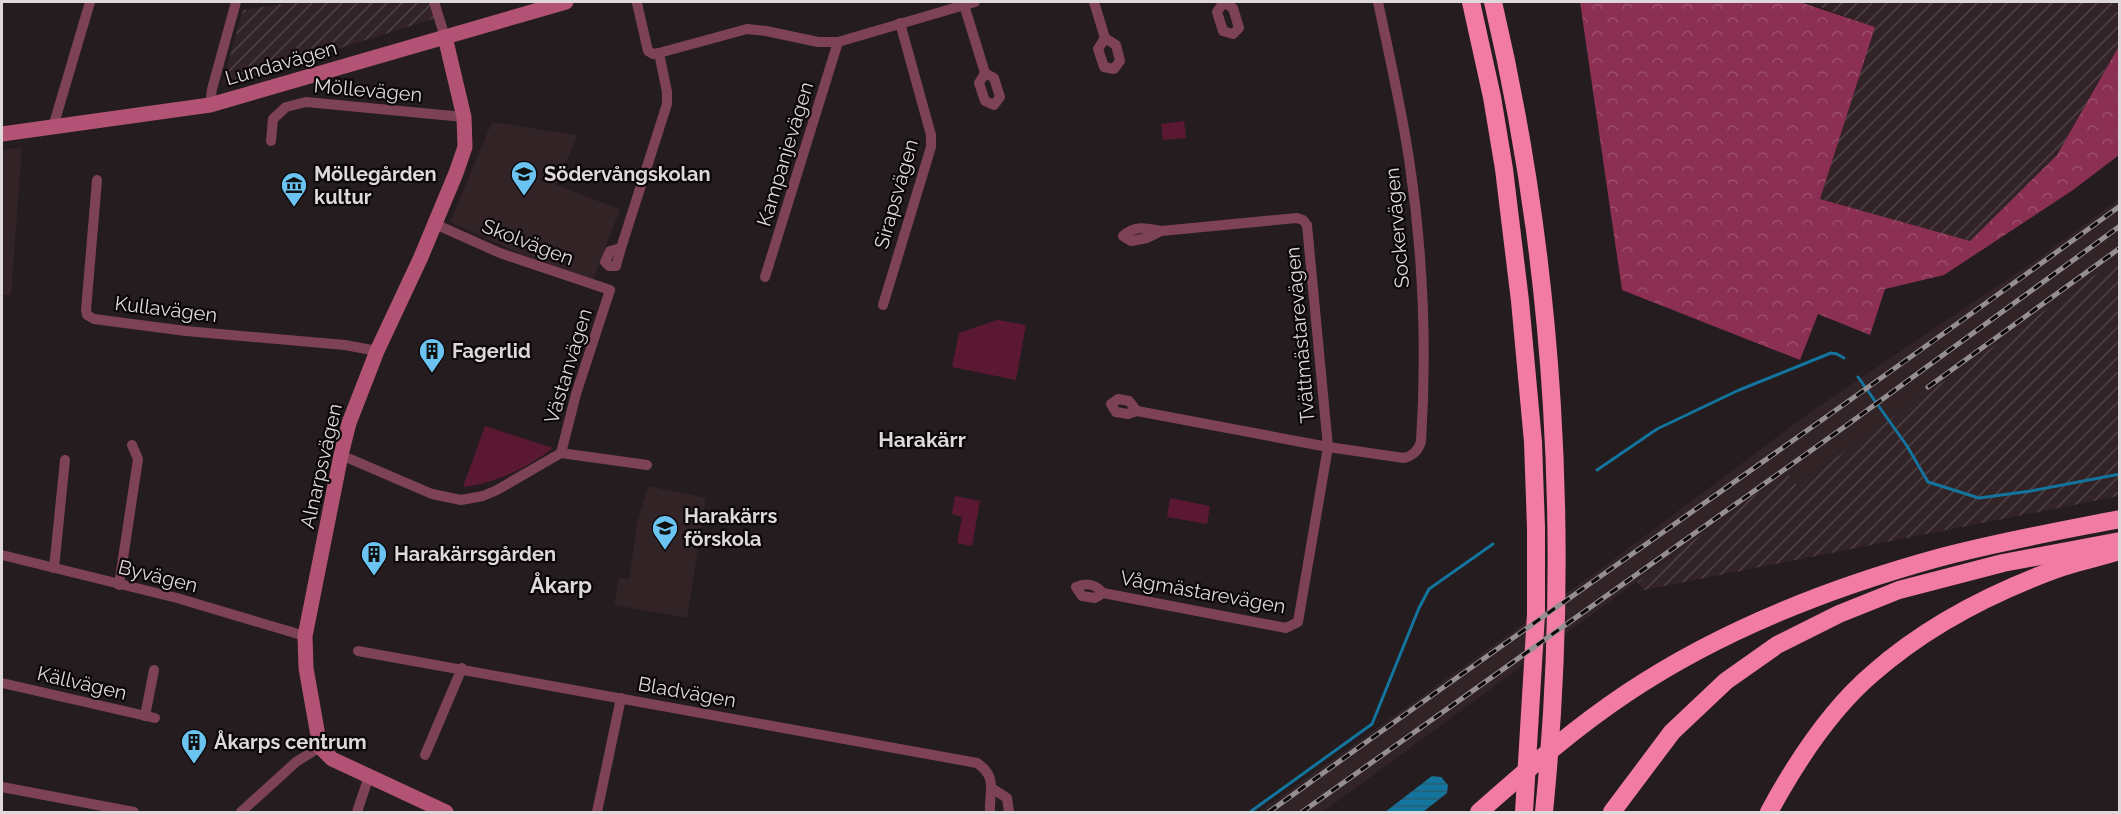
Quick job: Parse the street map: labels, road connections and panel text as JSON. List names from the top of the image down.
{
  "streets": {
    "street": [
      "Lundavägen",
      "Möllevägen",
      "Kampanjevägen",
      "Sirapsvägen",
      "Sockervägen",
      "Skolvägen",
      "Kullavägen",
      "Tvättmästarevägen",
      "Västanvägen",
      "Alnarpsvägen",
      "Byvägen",
      "Vågmästarevägen",
      "Källvägen",
      "Bladvägen"
    ]
  },
  "crossings": [
    ["Lundavägen", "Alnarpsvägen"],
    ["Möllevägen", "Alnarpsvägen"],
    ["Sockervägen", "Tvättmästarevägen"],
    ["Sockervägen", "Vågmästarevägen"],
    ["Skolvägen", "Västanvägen"],
    ["Skolvägen", "Alnarpsvägen"],
    ["Kullavägen", "Alnarpsvägen"],
    ["Tvättmästarevägen", "Vågmästarevägen"],
    ["Alnarpsvägen", "Byvägen"]
  ],
  "districts": ["Harakärr", "Åkarp"],
  "places": {
    "school or university": ["Södervångskolan", "Harakärrs förskola"],
    "museum": ["Möllegården kultur"],
    "building": ["Fagerlid", "Harakärrsgården", "Åkarps centrum"]
  }
}
